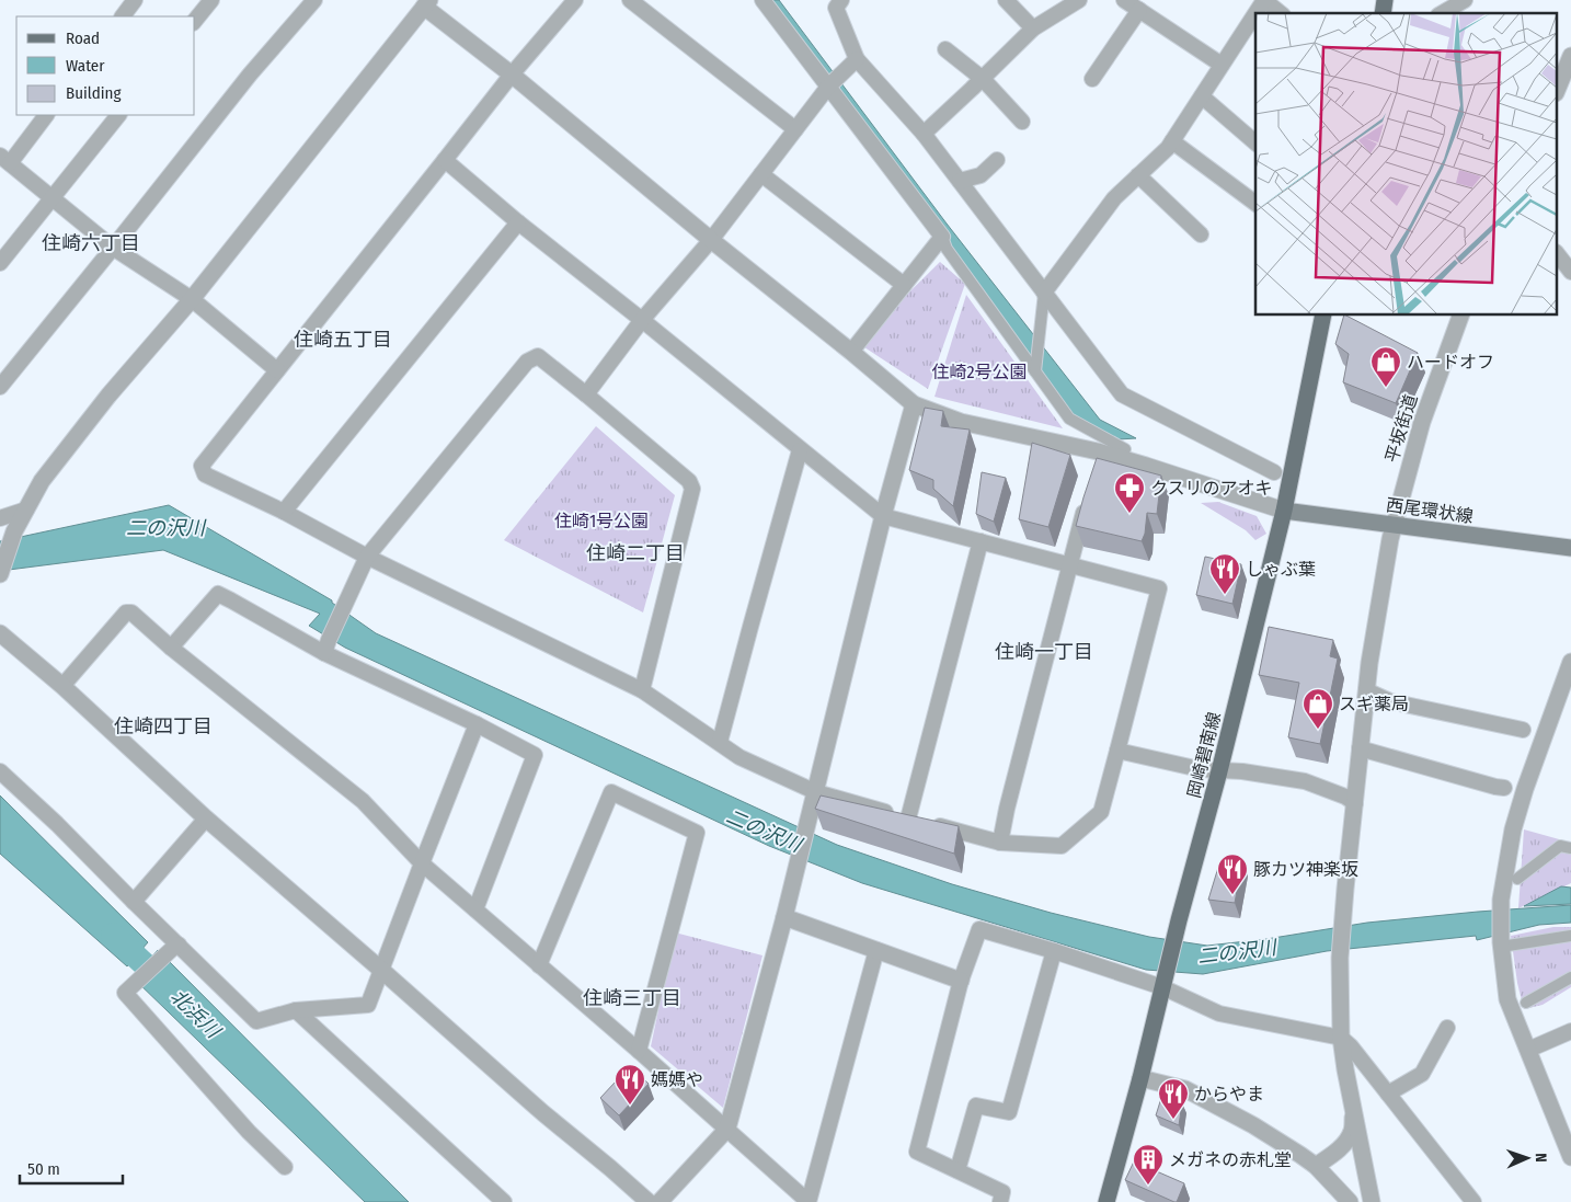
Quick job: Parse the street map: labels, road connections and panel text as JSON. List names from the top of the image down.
{
  "streets": {
    "main road": ["西尾環状線", "岡崎碧南線"],
    "street": ["平坂街道"]
  },
  "crossings": [
    ["平坂街道", "西尾環状線"],
    ["西尾環状線", "岡崎碧南線"]
  ],
  "districts": [
    "住崎六丁目",
    "住崎五丁目",
    "住崎二丁目",
    "住崎一丁目",
    "住崎四丁目",
    "住崎三丁目"
  ],
  "water": ["二の沢川", "北浜川"],
  "parks": ["住崎2号公園", "住崎1号公園"],
  "places": {
    "shop": ["ハードオフ", "スギ薬局"],
    "pharmacy": ["クスリのアオキ"],
    "restaurant": [
      "しゃぶ葉",
      "豚カツ神楽坂",
      "媽媽や",
      "からやま"
    ],
    "building": ["メガネの赤札堂"]
  },
  "legend": ["Road", "Water", "Building"],
  "scale_bar": "50 m",
  "north": "right"
}
